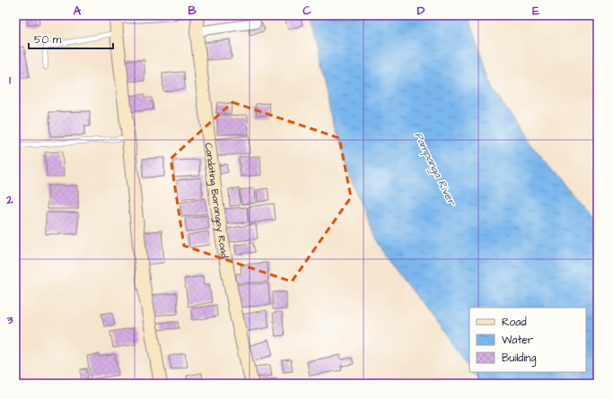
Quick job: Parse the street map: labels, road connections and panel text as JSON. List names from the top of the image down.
{
  "streets": {
    "street": ["Candating Barangay Road"]
  },
  "water": ["Pampanga River"],
  "legend": ["Road", "Water", "Building"],
  "scale_bar": "50 m",
  "grid": {
    "columns": [
      "A",
      "B",
      "C",
      "D",
      "E"
    ],
    "rows": ["1", "2", "3"]
  }
}
